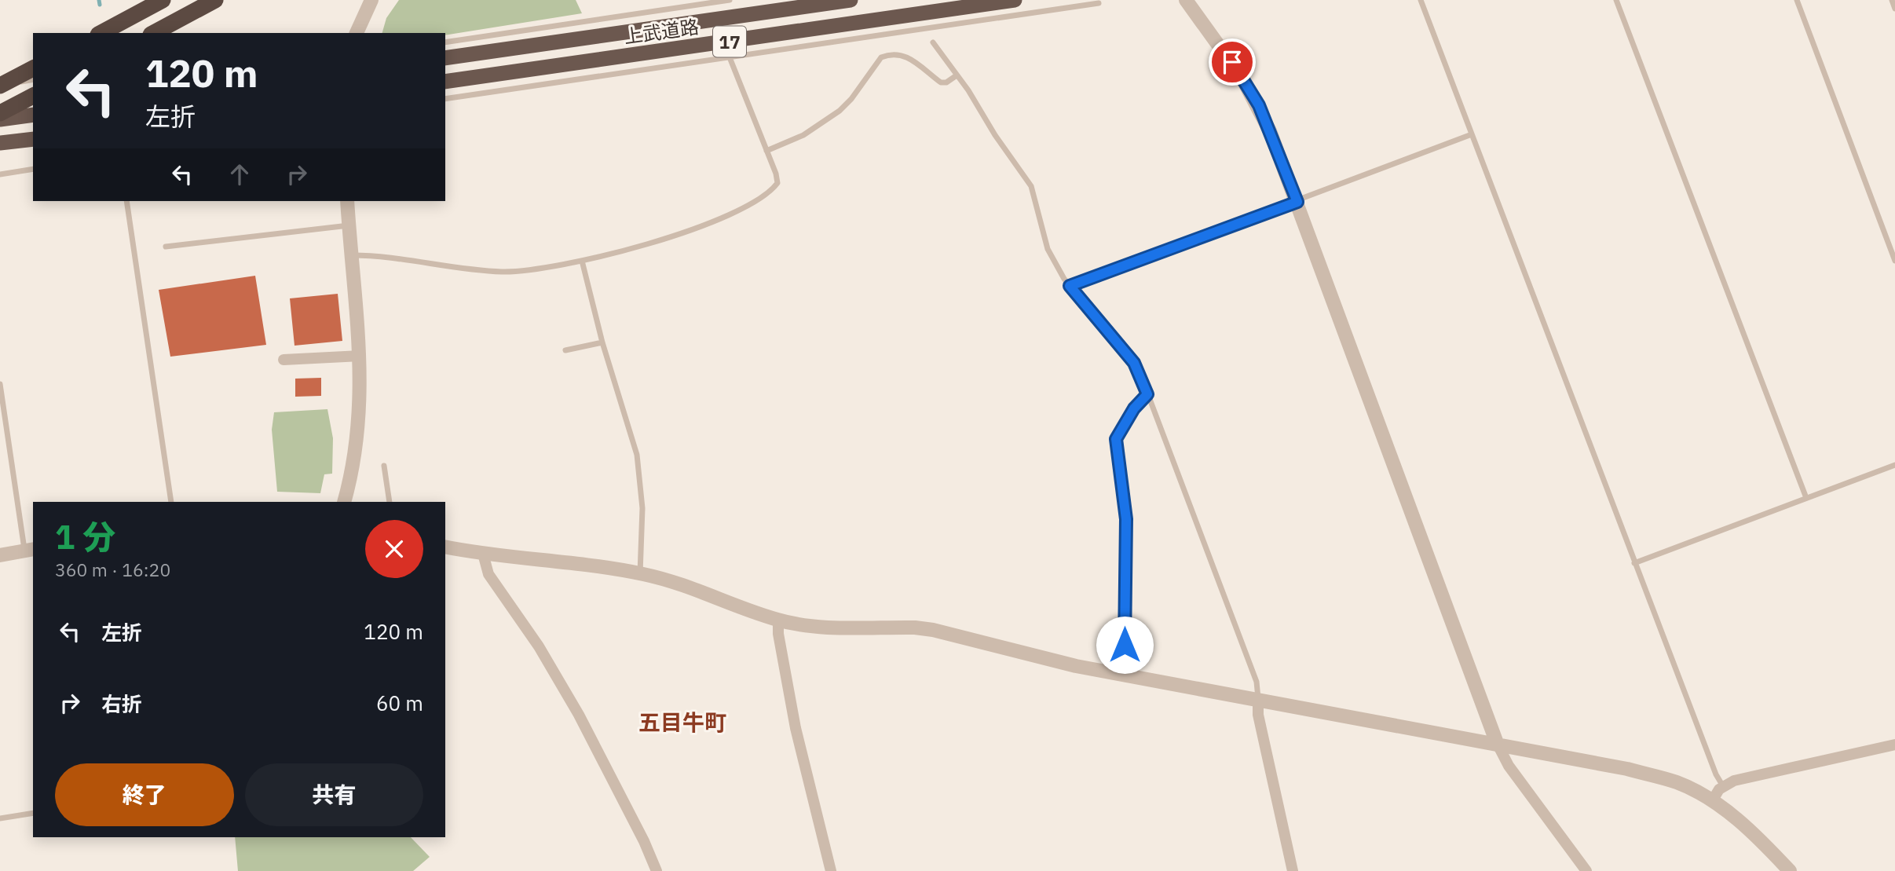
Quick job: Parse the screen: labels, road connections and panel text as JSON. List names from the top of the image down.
{
  "streets": {
    "highway": ["上武道路", "17"]
  },
  "districts": ["五目牛町"],
  "page": {
    "turn": ["120 m", "左折"],
    "heading": ["1 分", "360 m · 16:20"],
    "list": [
      {
        "name": "左折",
        "value": "120 m"
      },
      {
        "name": "右折",
        "value": "60 m"
      }
    ],
    "buttons": ["終了", "共有"]
  }
}
